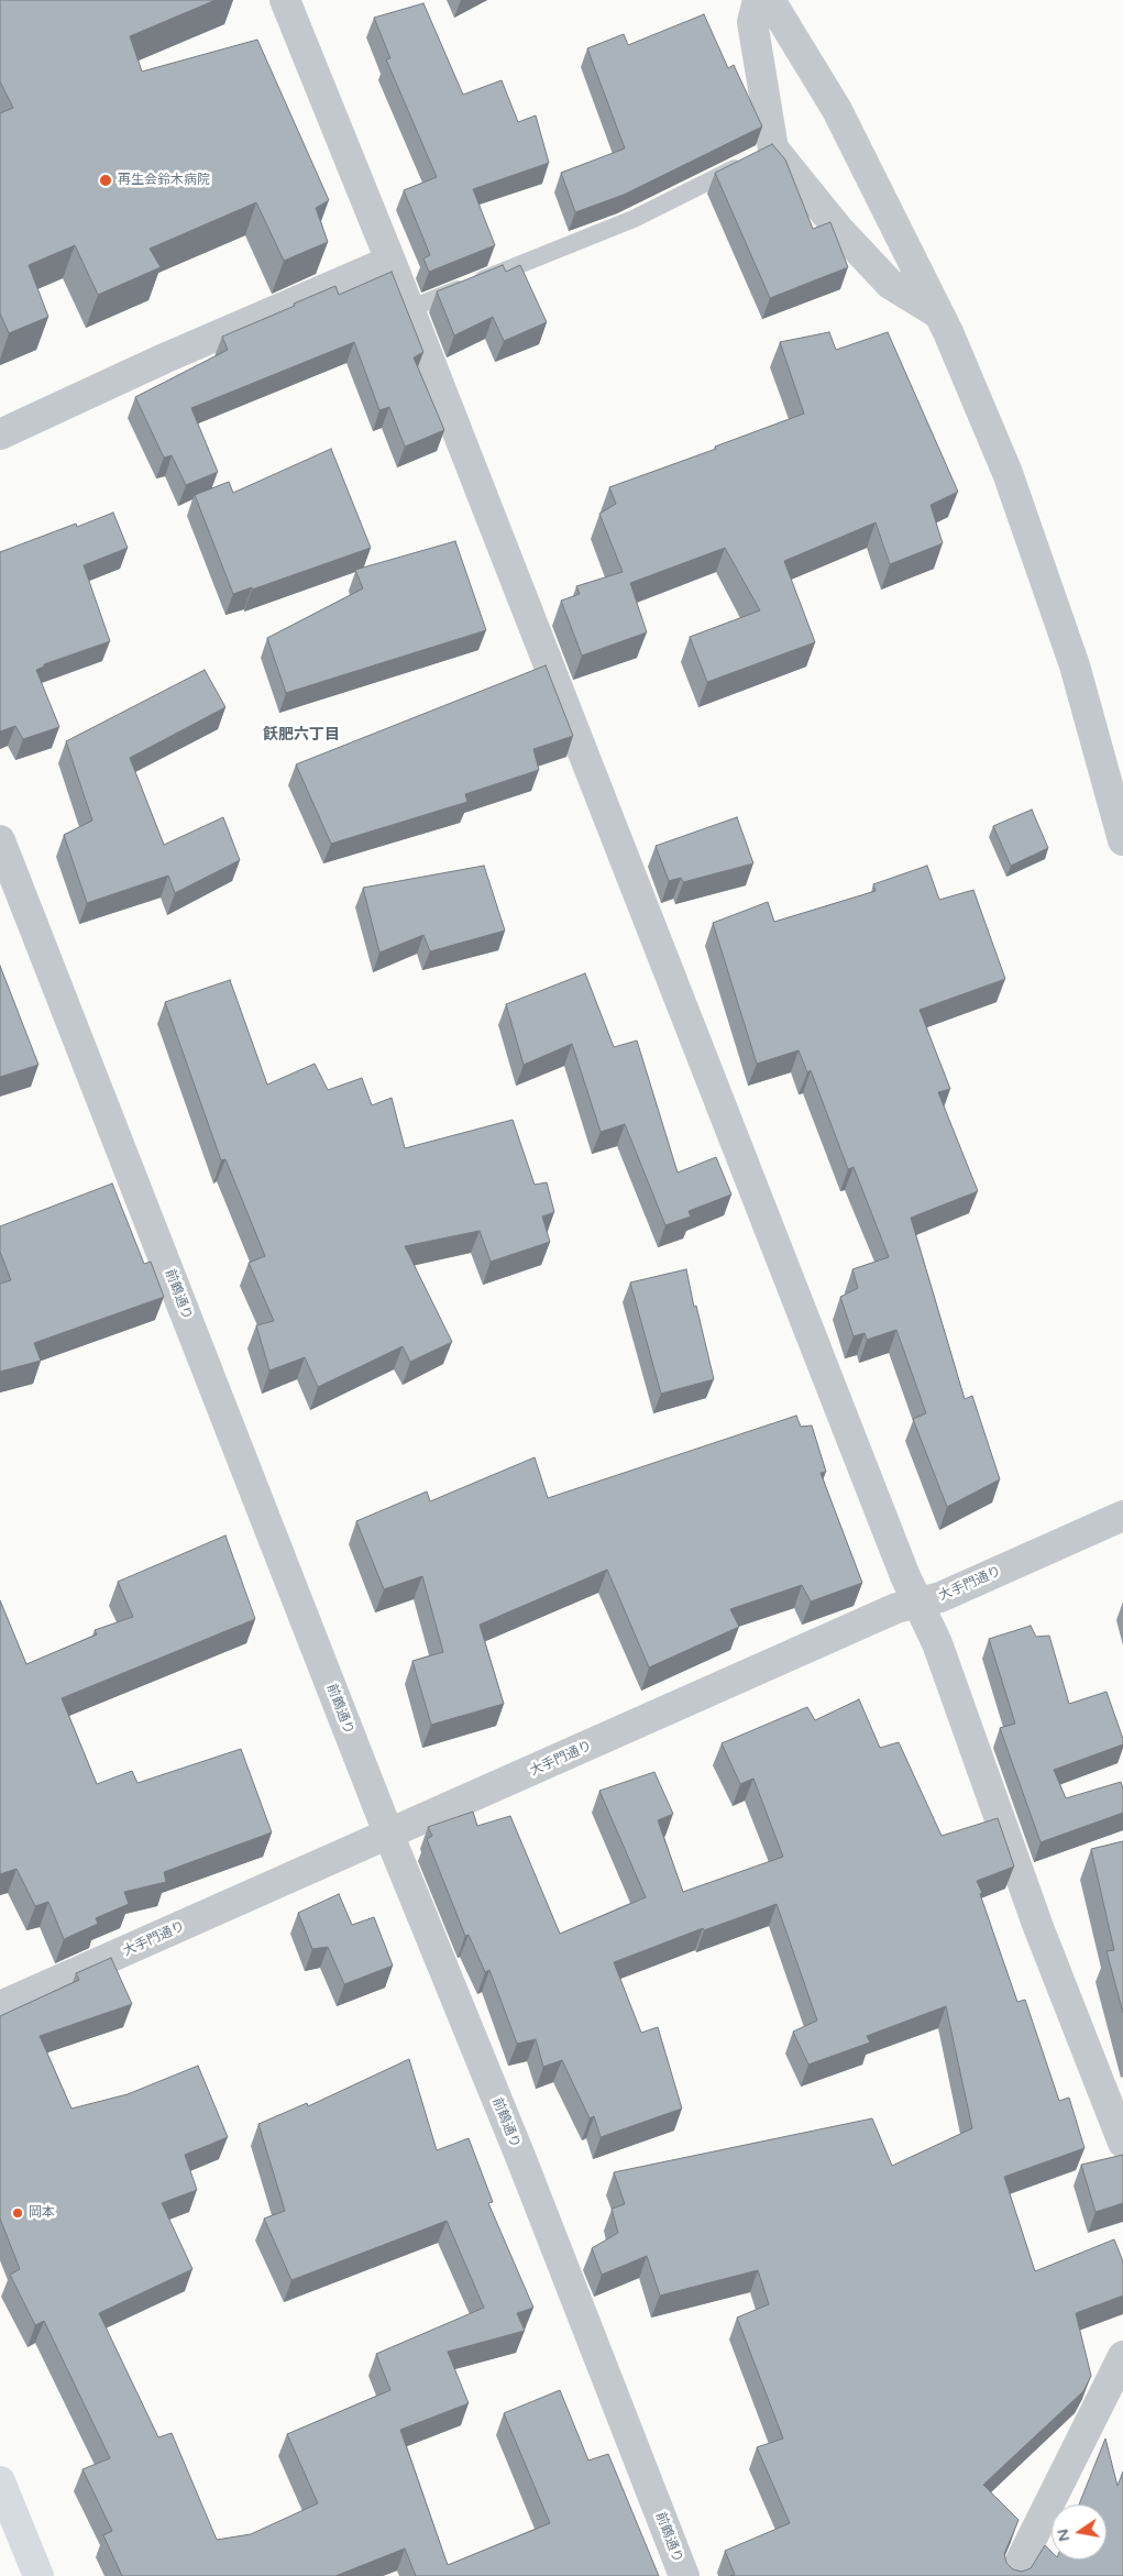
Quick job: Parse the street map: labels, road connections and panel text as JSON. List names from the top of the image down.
{
  "streets": {
    "street": ["前鶴通り", "大手門通り"]
  },
  "crossings": [
    ["前鶴通り", "大手門通り"]
  ],
  "districts": ["飫肥六丁目"],
  "places": ["再生会鈴木病院", "岡本"],
  "north": "left"
}
